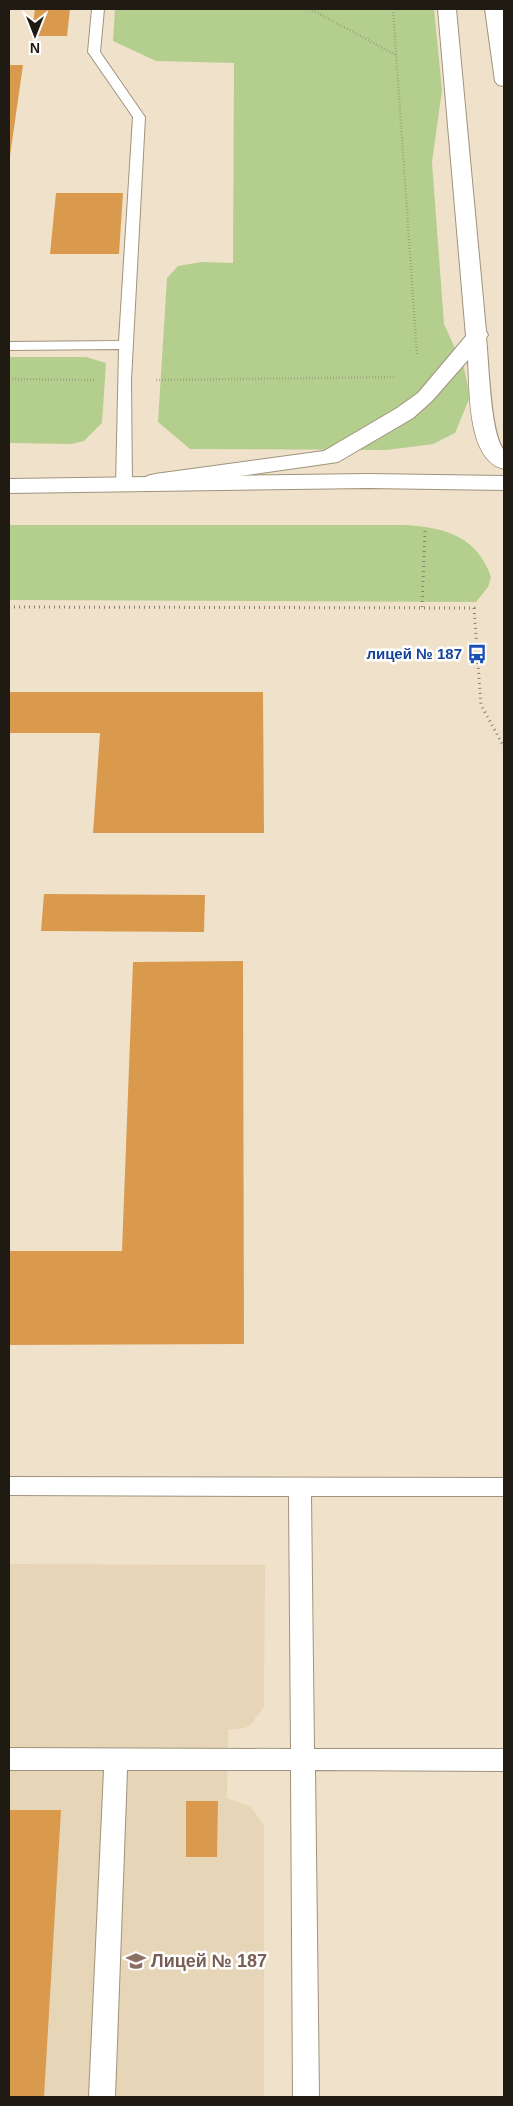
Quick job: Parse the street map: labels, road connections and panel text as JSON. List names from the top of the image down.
{
  "places": {
    "bus stop": ["лицей № 187"],
    "school or university": ["Лицей № 187"]
  },
  "north": "bottom"
}
